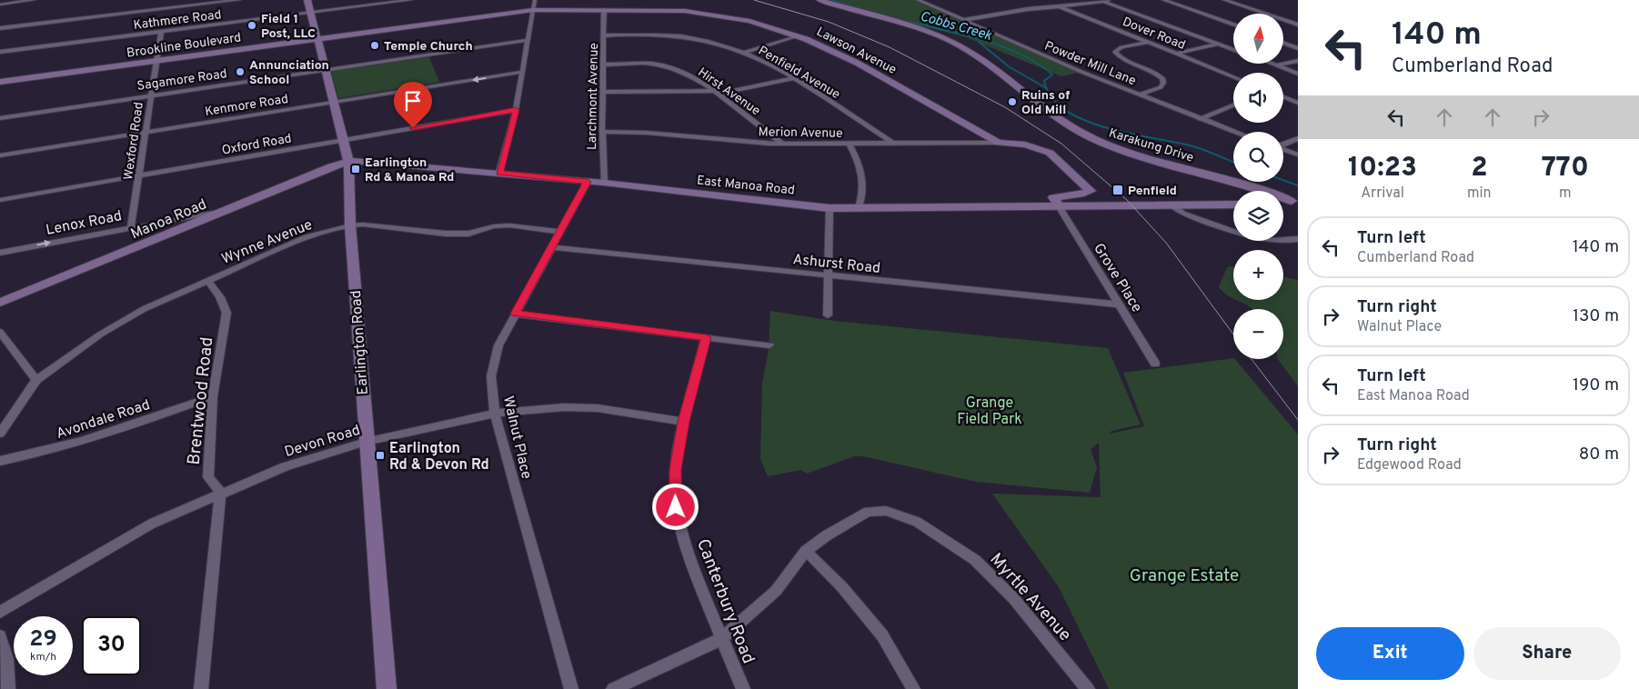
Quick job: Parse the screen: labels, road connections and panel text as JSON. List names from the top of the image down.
{
  "streets": {
    "street": [
      "Kathmere Road",
      "Dover Road",
      "Brookline Boulevard",
      "Lawson Avenue",
      "Powder Mill Lane",
      "Penfield Avenue",
      "Sagamore Road",
      "Hirst Avenue",
      "Larchmont Avenue",
      "Kenmore Road",
      "Merion Avenue",
      "Wexford Road",
      "Oxford Road",
      "Karakung Drive",
      "East Manoa Road",
      "Manoa Road",
      "Lenox Road",
      "Wynne Avenue",
      "Ashurst Road",
      "Grove Place",
      "Earlington Road",
      "Brentwood Road",
      "Avondale Road",
      "Walnut Place",
      "Devon Road",
      "Myrtle Avenue",
      "Canterbury Road"
    ]
  },
  "crossings": [
    ["Kathmere Road", "Wexford Road"],
    ["Kathmere Road", "Earlington Road"],
    ["Brookline Boulevard", "Lawson Avenue"],
    ["Brookline Boulevard", "Wexford Road"],
    ["Brookline Boulevard", "Earlington Road"],
    ["Lawson Avenue", "Larchmont Avenue"],
    ["Lawson Avenue", "Merion Avenue"],
    ["Lawson Avenue", "East Manoa Road"],
    ["Lawson Avenue", "Grove Place"],
    ["Penfield Avenue", "Larchmont Avenue"],
    ["Penfield Avenue", "Merion Avenue"],
    ["Sagamore Road", "Wexford Road"],
    ["Sagamore Road", "Earlington Road"],
    ["Hirst Avenue", "Larchmont Avenue"],
    ["Hirst Avenue", "Merion Avenue"],
    ["Larchmont Avenue", "Merion Avenue"],
    ["Larchmont Avenue", "East Manoa Road"],
    ["Kenmore Road", "Wexford Road"],
    ["Kenmore Road", "Earlington Road"],
    ["Wexford Road", "Oxford Road"],
    ["Wexford Road", "Lenox Road"],
    ["Oxford Road", "Earlington Road"],
    ["East Manoa Road", "Manoa Road"],
    ["East Manoa Road", "Grove Place"],
    ["East Manoa Road", "Earlington Road"],
    ["East Manoa Road", "Walnut Place"],
    ["Manoa Road", "Lenox Road"],
    ["Manoa Road", "Earlington Road"],
    ["Wynne Avenue", "Earlington Road"],
    ["Wynne Avenue", "Brentwood Road"],
    ["Wynne Avenue", "Walnut Place"],
    ["Ashurst Road", "Grove Place"],
    ["Ashurst Road", "Walnut Place"],
    ["Earlington Road", "Devon Road"],
    ["Brentwood Road", "Avondale Road"],
    ["Brentwood Road", "Devon Road"],
    ["Walnut Place", "Devon Road"],
    ["Devon Road", "Canterbury Road"],
    ["Myrtle Avenue", "Canterbury Road"]
  ],
  "one_way": ["Kenmore Road", "Lenox Road"],
  "water": ["Cobbs Creek"],
  "parks": ["Grange Field Park", "Grange Estate"],
  "places": {
    "other": [
      "Field 1 Post, LLC",
      "Temple Church",
      "Annunciation School",
      "Ruins of Old Mill"
    ],
    "transit": ["Earlington Rd & Manoa Rd", "Penfield", "Earlington Rd & Devon Rd"]
  },
  "north": "top",
  "page": {
    "turn": ["140 m", "Cumberland Road"],
    "map_buttons": ["+", "−"],
    "eta": [
      "10:23",
      "Arrival",
      "2",
      "min",
      "770",
      "m"
    ],
    "list": [
      {
        "name": "Turn left",
        "note": "Cumberland Road",
        "value": "140 m"
      },
      {
        "name": "Turn right",
        "note": "Walnut Place",
        "value": "130 m"
      },
      {
        "name": "Turn left",
        "note": "East Manoa Road",
        "value": "190 m"
      },
      {
        "name": "Turn right",
        "note": "Edgewood Road",
        "value": "80 m"
      }
    ],
    "speed": "29 km/h",
    "limit": "30",
    "buttons": ["Exit", "Share"]
  }
}
